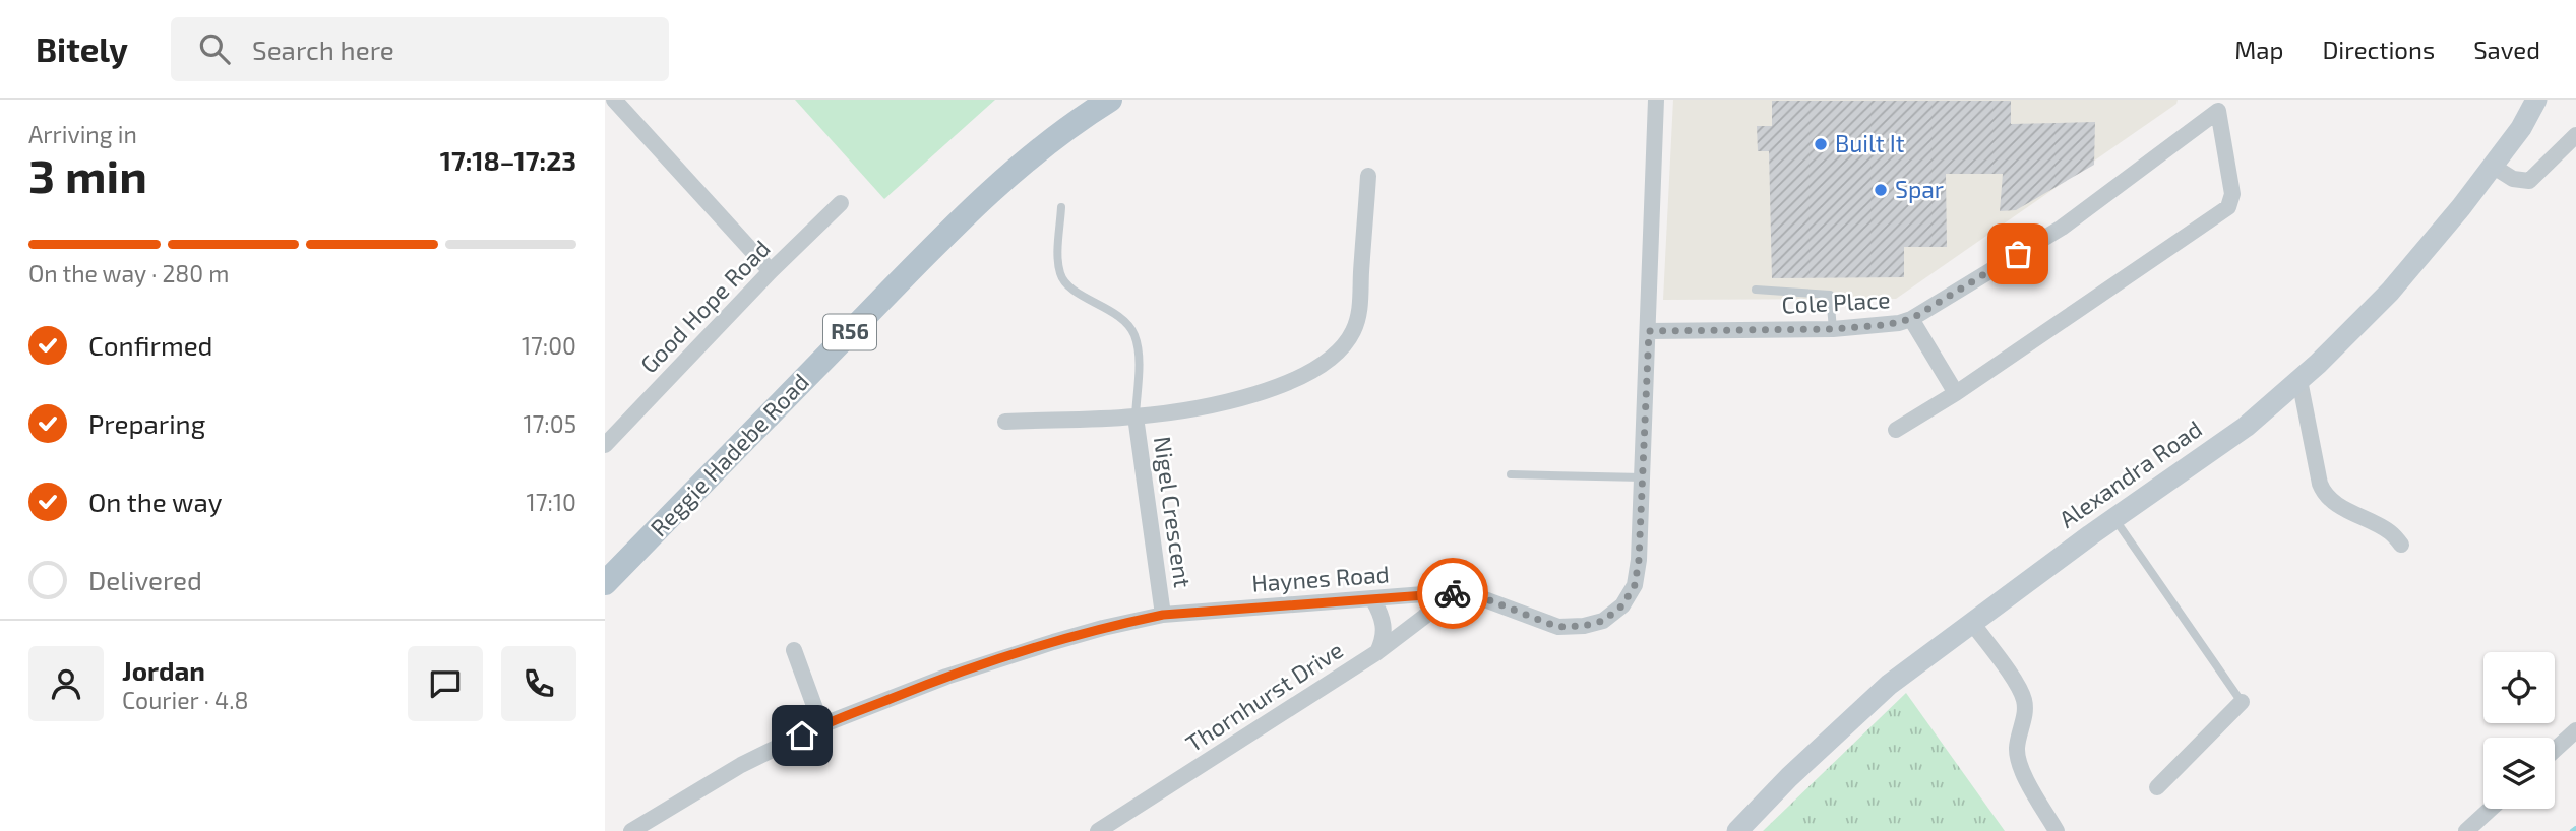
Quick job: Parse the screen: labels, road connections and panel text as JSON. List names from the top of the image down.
{
  "streets": {
    "main road": ["R56", "Reggie Hadebe Road"],
    "street": [
      "Cole Place",
      "Good Hope Road",
      "Alexandra Road",
      "Nigel Crescent",
      "Haynes Road",
      "Thornhurst Drive"
    ]
  },
  "crossings": [
    ["Cole Place", "Haynes Road"],
    ["Nigel Crescent", "Haynes Road"],
    ["Haynes Road", "Thornhurst Drive"]
  ],
  "places": ["Built It", "Spar"],
  "page": {
    "header": "Bitely",
    "search": "Search here",
    "nav": ["Map", "Directions", "Saved"],
    "heading": ["3 min", "Arriving in", "17:18–17:23"],
    "panel": ["Jordan", "Courier · 4.8"],
    "bar": "On the way · 280 m",
    "list": [
      ["Confirmed", "17:00"],
      ["Preparing", "17:05"],
      ["On the way", "17:10"],
      "Delivered"
    ]
  }
}
